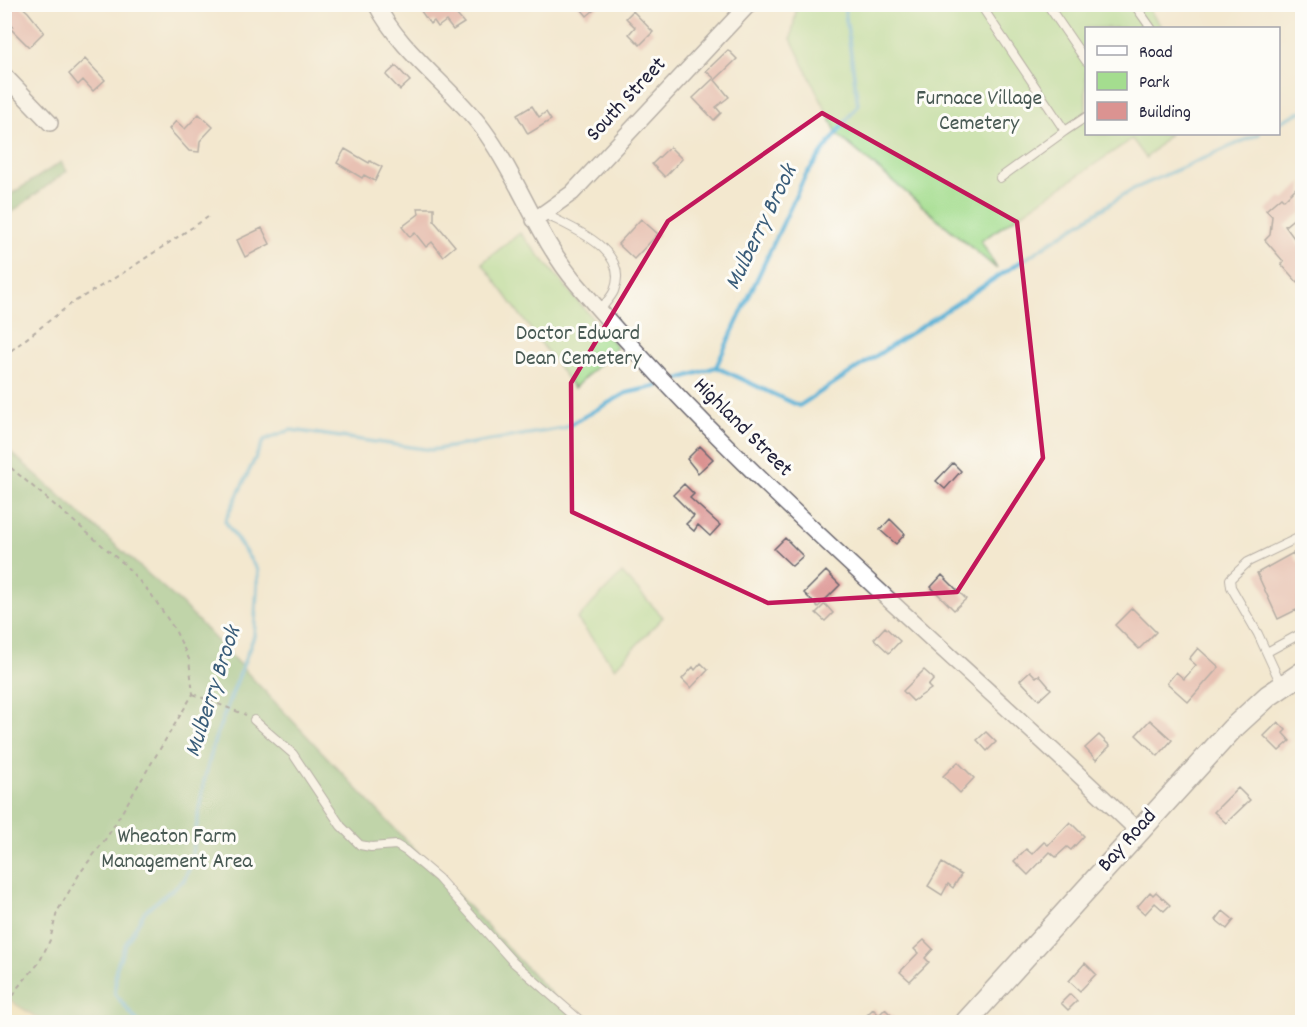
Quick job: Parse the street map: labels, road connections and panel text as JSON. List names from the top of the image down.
{
  "streets": {
    "main road": ["Bay Road"],
    "street": ["South Street", "Highland Street"]
  },
  "crossings": [
    ["South Street", "Highland Street"],
    ["Highland Street", "Bay Road"]
  ],
  "water": ["Mulberry Brook"],
  "parks": ["Furnace Village Cemetery", "Doctor Edward Dean Cemetery", "Wheaton Farm Management Area"],
  "legend": ["Road", "Park", "Building"]
}
